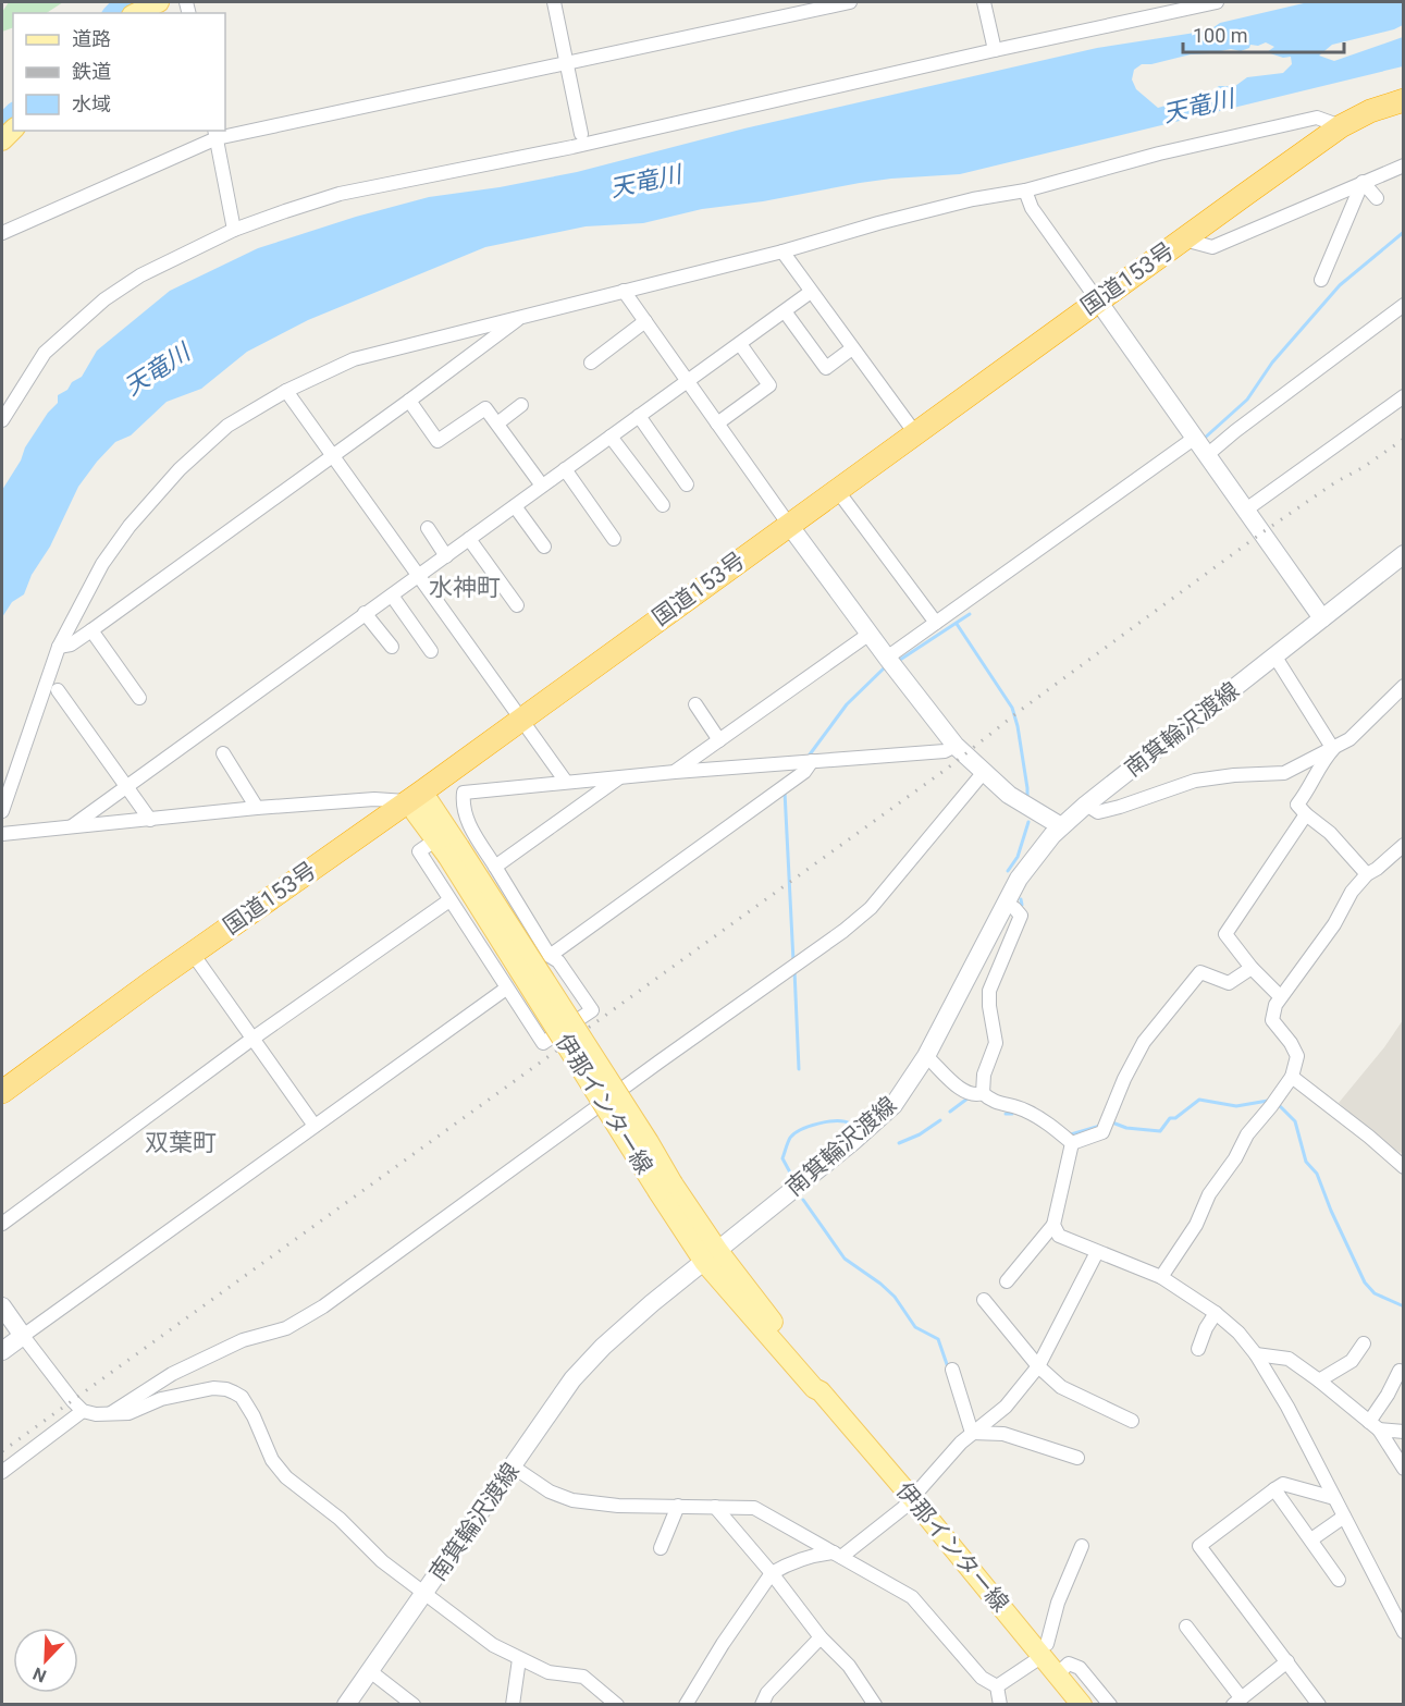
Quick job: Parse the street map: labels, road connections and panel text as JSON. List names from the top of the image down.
{
  "streets": {
    "highway": ["国道153号"],
    "main road": ["南箕輪沢渡線", "伊那インター線"]
  },
  "crossings": [
    ["国道153号", "伊那インター線"],
    ["南箕輪沢渡線", "伊那インター線"]
  ],
  "districts": ["水神町", "双葉町"],
  "water": ["天竜川"],
  "legend": ["道路", "鉄道", "水域"],
  "scale_bar": "100 m",
  "north": "bottom left"
}
